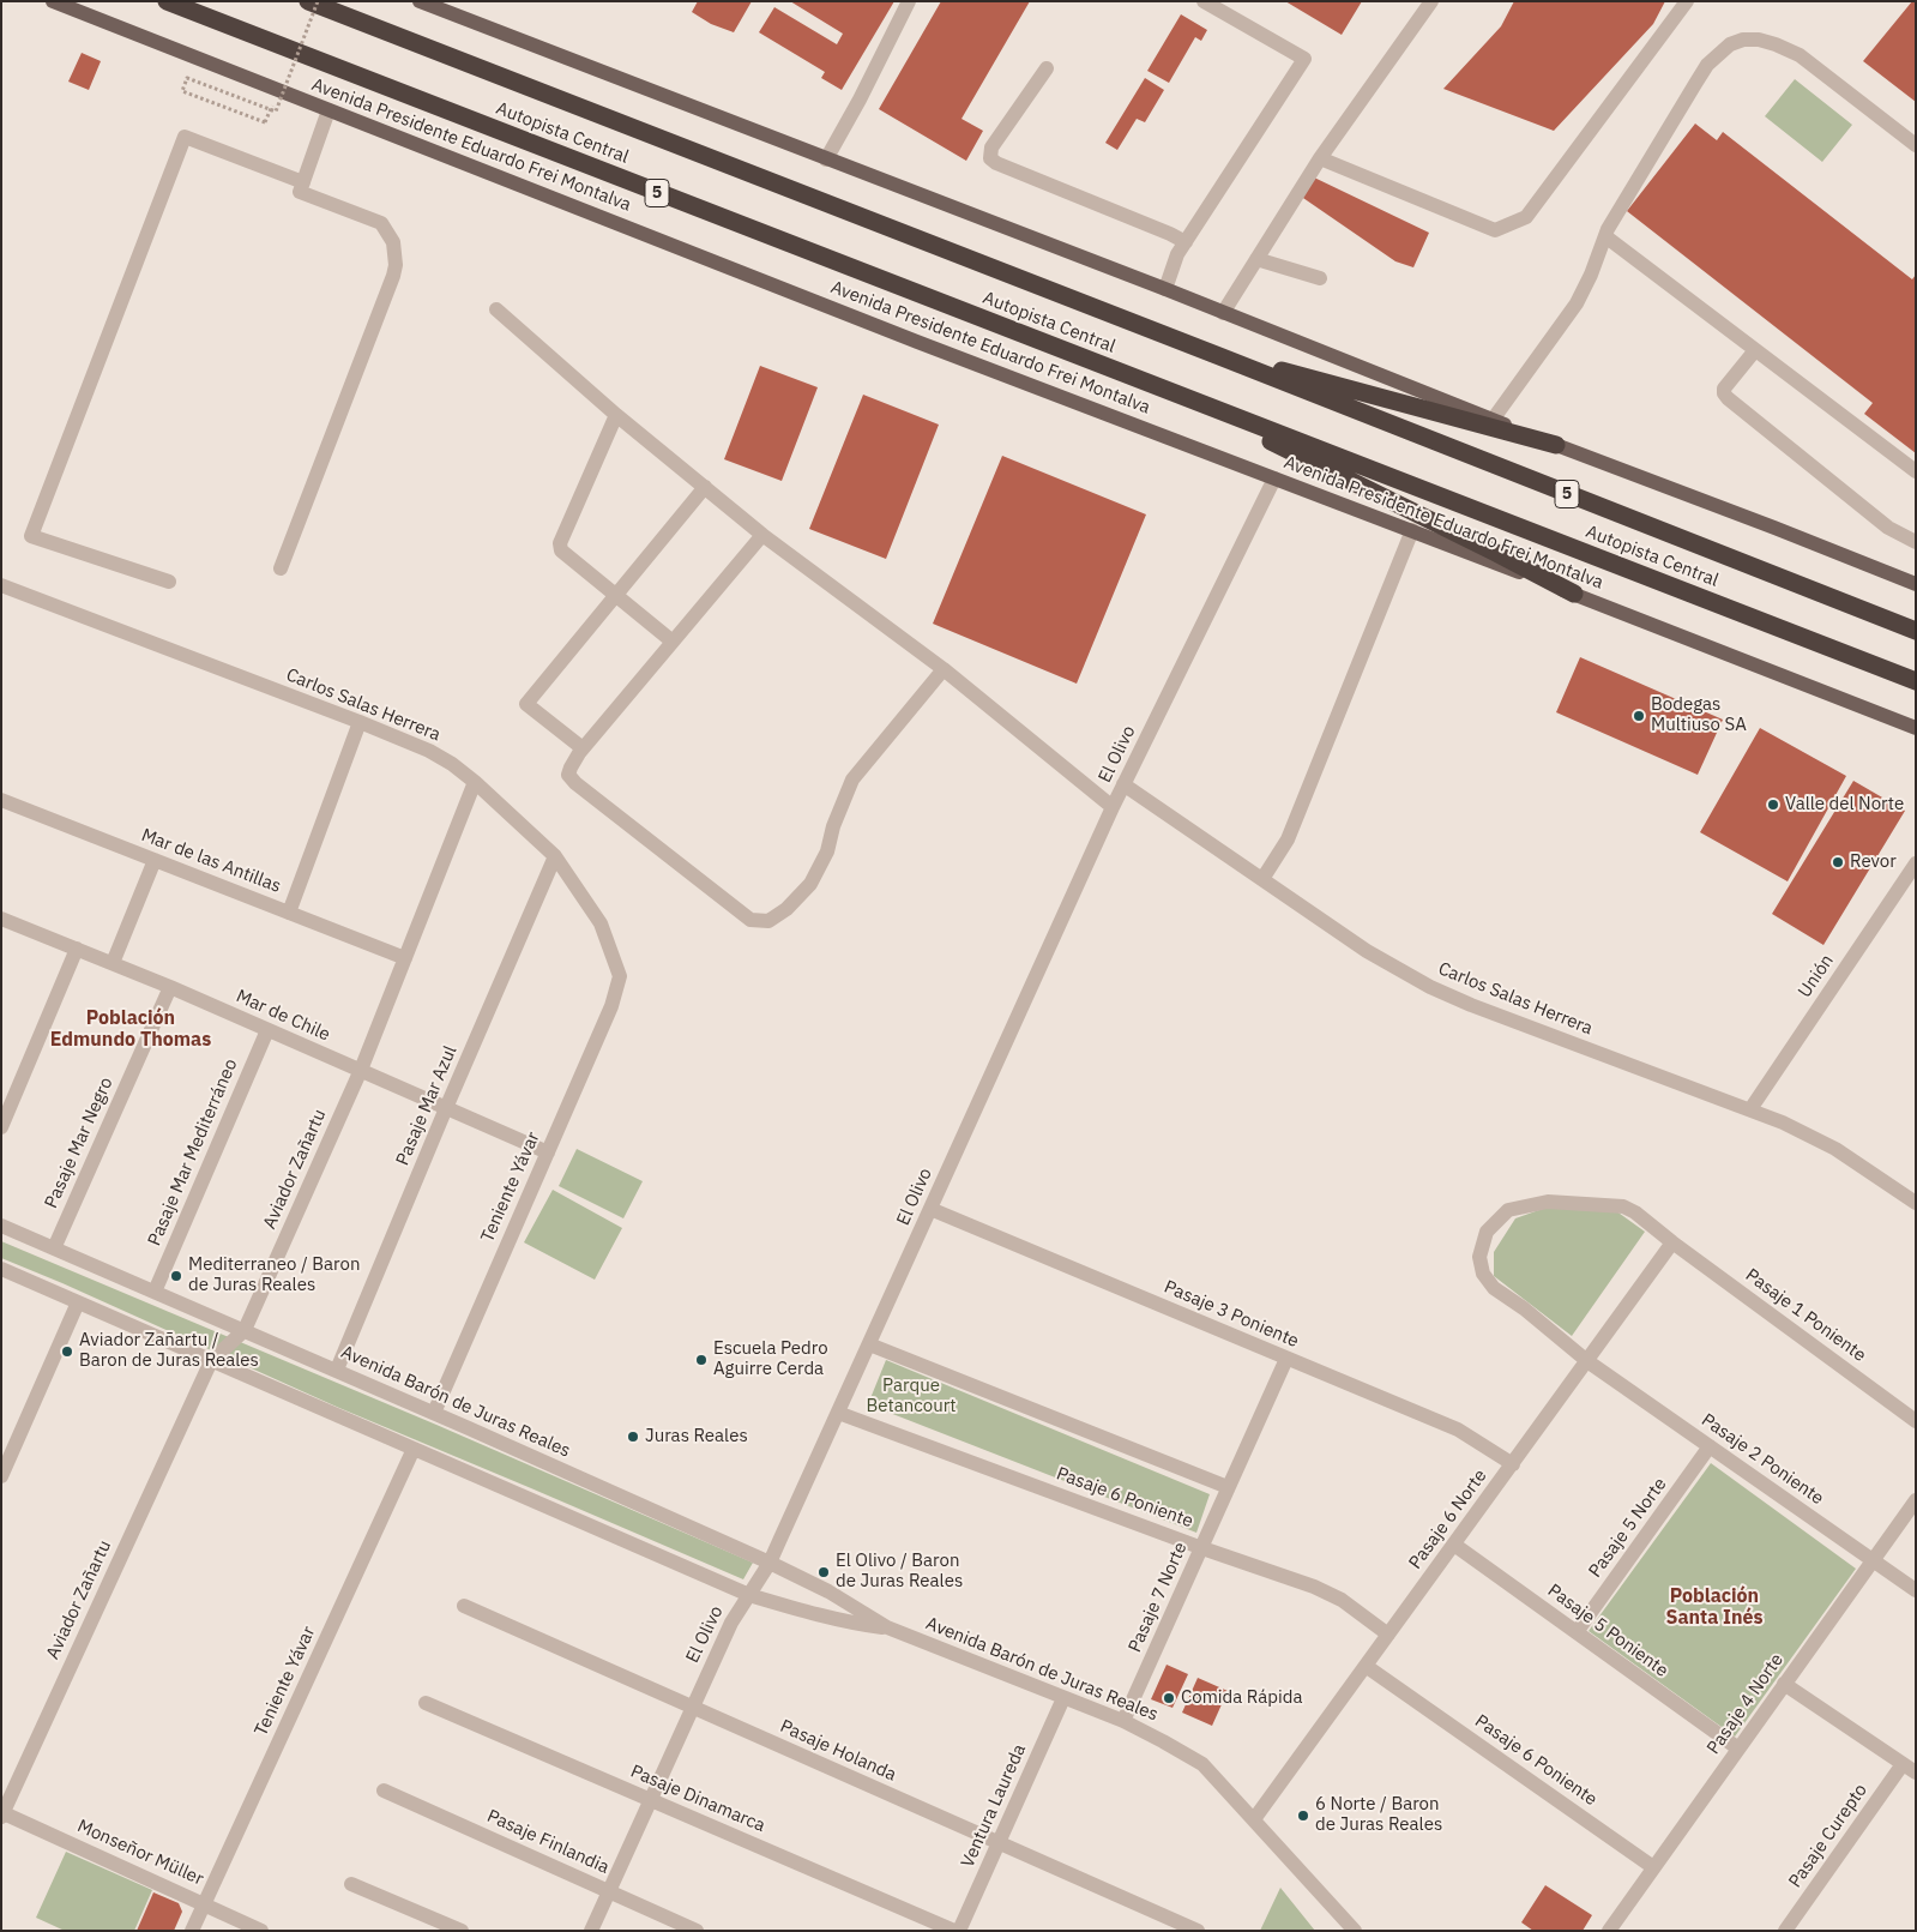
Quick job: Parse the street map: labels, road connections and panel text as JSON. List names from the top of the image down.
{
  "streets": {
    "highway": ["Autopista Central", "5"],
    "main road": ["Avenida Presidente Eduardo Frei Montalva"],
    "street": [
      "Carlos Salas Herrera",
      "El Olivo",
      "Mar de las Antillas",
      "Unión",
      "Mar de Chile",
      "Pasaje Mar Azul",
      "Pasaje Mar Negro",
      "Pasaje Mar Mediterráneo",
      "Aviador Zañartu",
      "Teniente Yávar",
      "Pasaje 3 Poniente",
      "Pasaje 1 Poniente",
      "Avenida Barón de Juras Reales",
      "Pasaje 2 Poniente",
      "Pasaje 6 Poniente",
      "Pasaje 6 Norte",
      "Pasaje 5 Norte",
      "Pasaje 7 Norte",
      "Pasaje 5 Poniente",
      "Pasaje 4 Norte",
      "Pasaje Holanda",
      "Pasaje Dinamarca",
      "Ventura Laureda",
      "Pasaje Curepto",
      "Pasaje Finlandia",
      "Monseñor Müller"
    ]
  },
  "crossings": [
    ["Avenida Presidente Eduardo Frei Montalva", "El Olivo"],
    ["Carlos Salas Herrera", "El Olivo"],
    ["Carlos Salas Herrera", "Unión"],
    ["Carlos Salas Herrera", "Pasaje Mar Azul"],
    ["Carlos Salas Herrera", "Aviador Zañartu"],
    ["Carlos Salas Herrera", "Teniente Yávar"],
    ["El Olivo", "Pasaje 3 Poniente"],
    ["El Olivo", "Avenida Barón de Juras Reales"],
    ["El Olivo", "Pasaje 6 Poniente"],
    ["El Olivo", "Pasaje Holanda"],
    ["El Olivo", "Pasaje Dinamarca"],
    ["El Olivo", "Pasaje Finlandia"],
    ["Mar de las Antillas", "Aviador Zañartu"],
    ["Mar de Chile", "Pasaje Mar Azul"],
    ["Mar de Chile", "Pasaje Mar Negro"],
    ["Mar de Chile", "Pasaje Mar Mediterráneo"],
    ["Mar de Chile", "Aviador Zañartu"],
    ["Mar de Chile", "Teniente Yávar"],
    ["Pasaje Mar Azul", "Avenida Barón de Juras Reales"],
    ["Pasaje Mar Negro", "Avenida Barón de Juras Reales"],
    ["Pasaje Mar Mediterráneo", "Avenida Barón de Juras Reales"],
    ["Aviador Zañartu", "Avenida Barón de Juras Reales"],
    ["Aviador Zañartu", "Monseñor Müller"],
    ["Teniente Yávar", "Avenida Barón de Juras Reales"],
    ["Teniente Yávar", "Monseñor Müller"],
    ["Pasaje 3 Poniente", "Pasaje 6 Norte"],
    ["Pasaje 3 Poniente", "Pasaje 7 Norte"],
    ["Pasaje 1 Poniente", "Pasaje 2 Poniente"],
    ["Pasaje 1 Poniente", "Pasaje 6 Norte"],
    ["Avenida Barón de Juras Reales", "Pasaje 6 Norte"],
    ["Avenida Barón de Juras Reales", "Pasaje 7 Norte"],
    ["Avenida Barón de Juras Reales", "Ventura Laureda"],
    ["Pasaje 2 Poniente", "Pasaje 6 Norte"],
    ["Pasaje 2 Poniente", "Pasaje 5 Norte"],
    ["Pasaje 2 Poniente", "Pasaje 4 Norte"],
    ["Pasaje 6 Poniente", "Pasaje 6 Norte"],
    ["Pasaje 6 Poniente", "Pasaje 7 Norte"],
    ["Pasaje 6 Poniente", "Pasaje 4 Norte"],
    ["Pasaje 6 Norte", "Pasaje 5 Poniente"],
    ["Pasaje 5 Norte", "Pasaje 5 Poniente"],
    ["Pasaje 5 Poniente", "Pasaje 4 Norte"],
    ["Pasaje Holanda", "Ventura Laureda"]
  ],
  "districts": ["Población Edmundo Thomas", "Población Santa Inés"],
  "parks": ["Parque Betancourt"],
  "places": [
    "Bodegas Multiuso SA",
    "Valle del Norte",
    "Revor",
    "Mediterraneo / Baron de Juras Reales",
    "Aviador Zañartu / Baron de Juras Reales",
    "Escuela Pedro Aguirre Cerda",
    "Juras Reales",
    "El Olivo / Baron de Juras Reales",
    "Comida Rápida",
    "6 Norte / Baron de Juras Reales"
  ]
}
